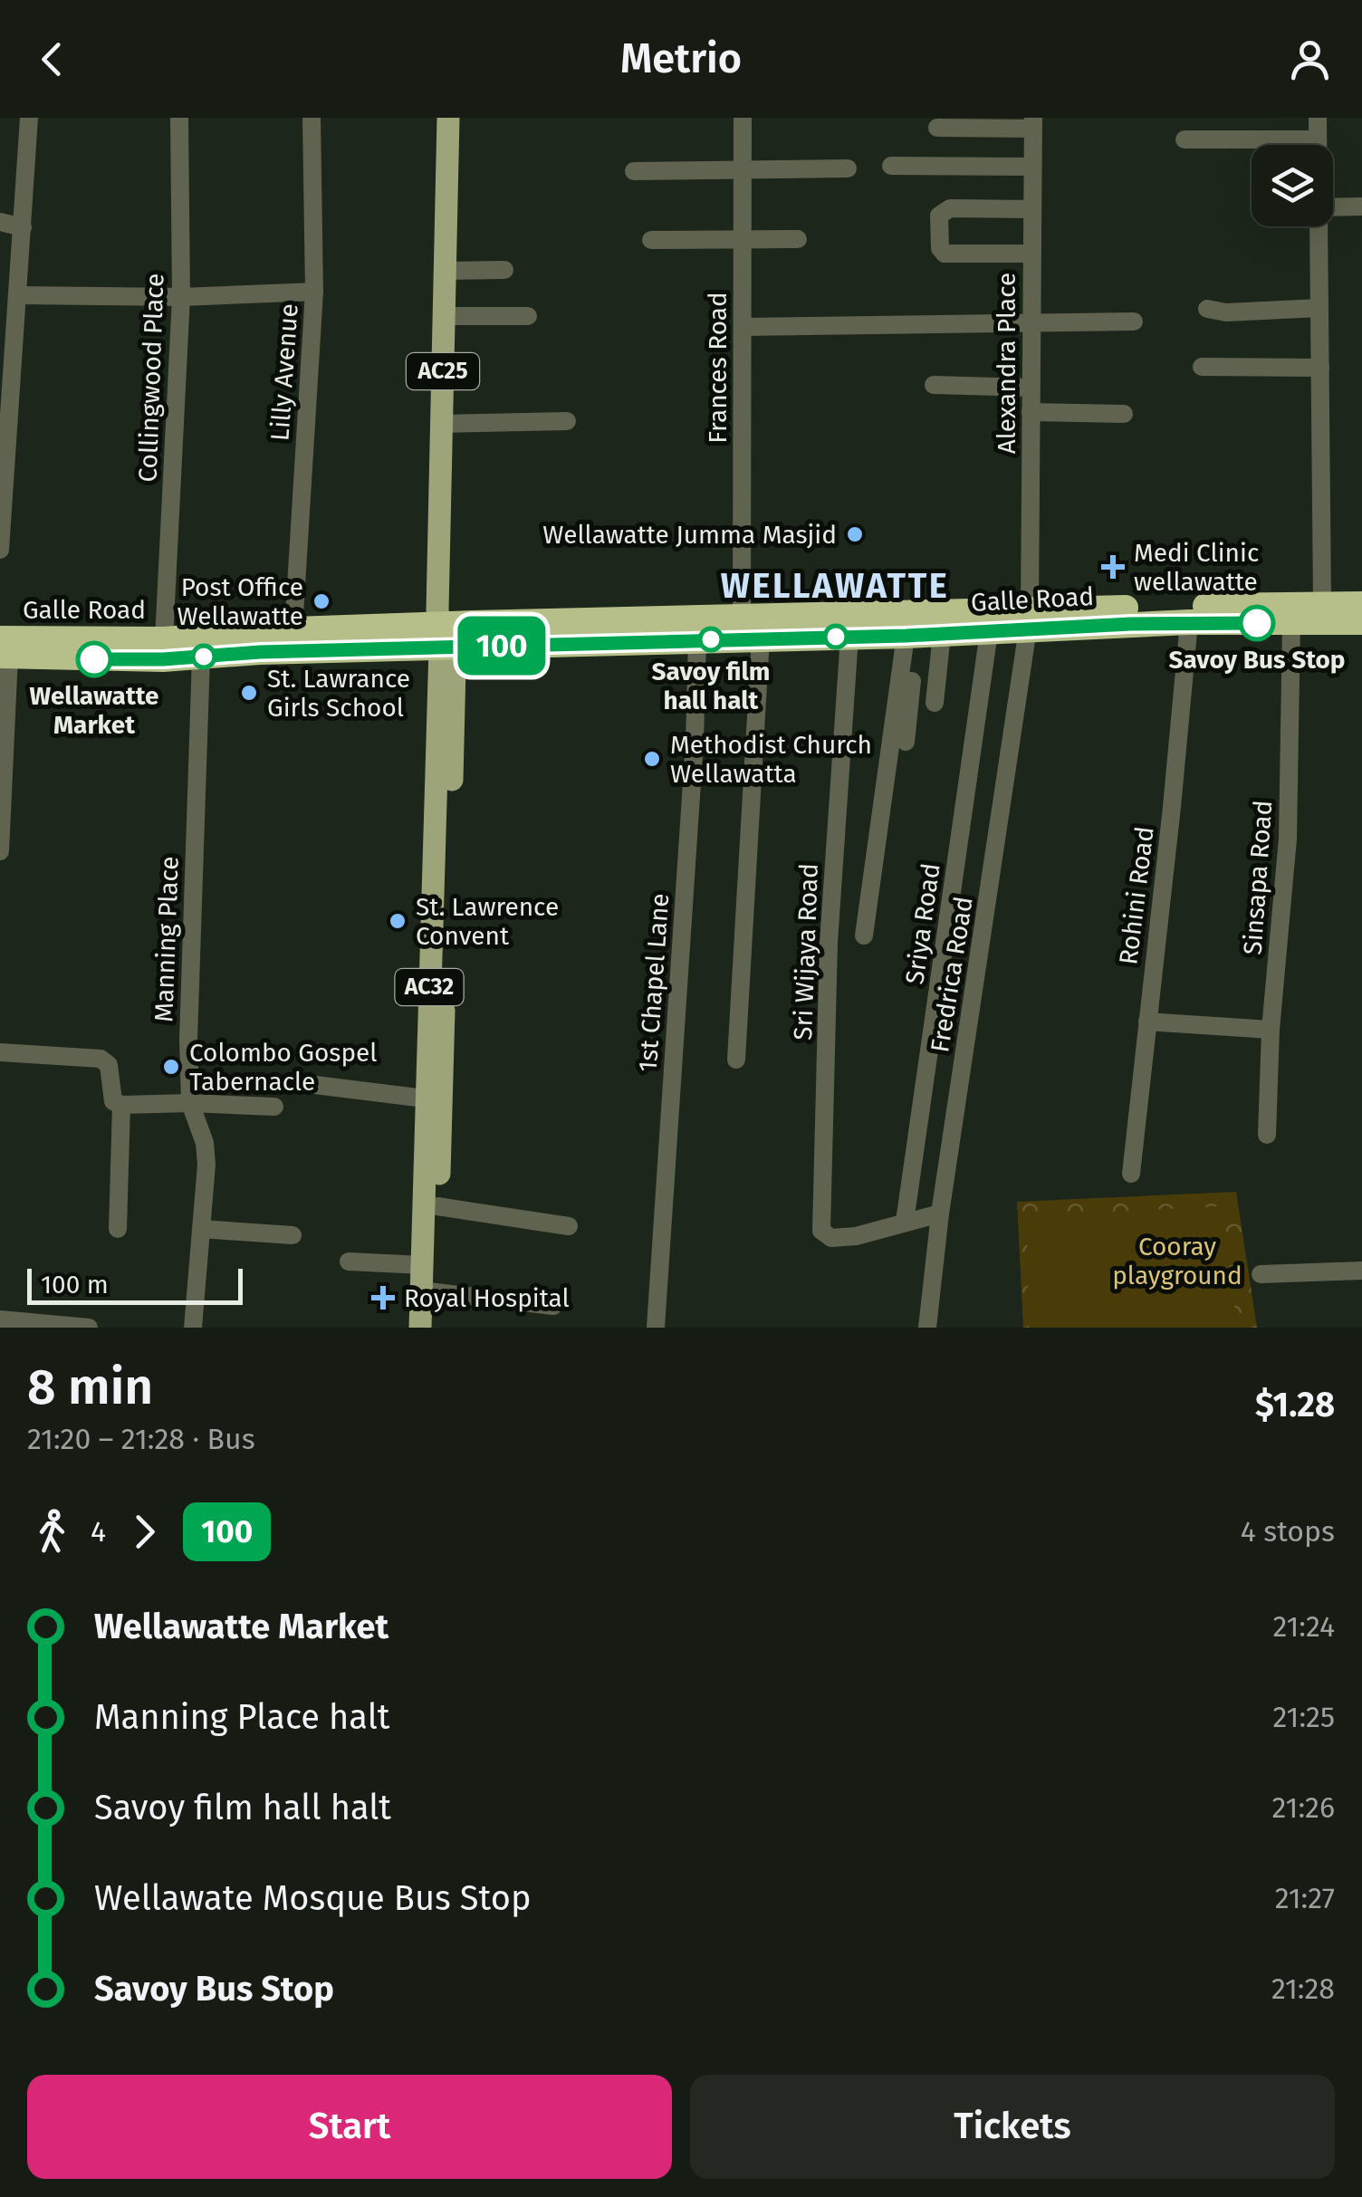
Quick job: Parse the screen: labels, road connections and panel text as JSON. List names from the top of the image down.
{
  "streets": {
    "highway": ["Galle Road"],
    "main road": ["AC25", "AC32"],
    "street": [
      "Alexandra Place",
      "Frances Road",
      "Lilly Avenue",
      "Collingwood Place",
      "Sinsapa Road",
      "Rohini Road",
      "Sriya Road",
      "Manning Place",
      "Sri Wijaya Road",
      "Fredrica Road",
      "1st Chapel Lane"
    ]
  },
  "crossings": [
    ["Alexandra Place", "Galle Road"],
    ["Alexandra Place", "Fredrica Road"],
    ["Frances Road", "Galle Road"],
    ["AC25", "Galle Road"],
    ["AC25", "AC32"],
    ["Lilly Avenue", "Galle Road"],
    ["Collingwood Place", "Galle Road"],
    ["Galle Road", "Sinsapa Road"],
    ["Galle Road", "Rohini Road"],
    ["Galle Road", "Sriya Road"],
    ["Galle Road", "Manning Place"],
    ["Galle Road", "Sri Wijaya Road"],
    ["Galle Road", "Fredrica Road"],
    ["Galle Road", "1st Chapel Lane"],
    ["Galle Road", "AC32"],
    ["Sriya Road", "Sri Wijaya Road"]
  ],
  "districts": ["WELLAWATTE"],
  "parks": ["Cooray playground"],
  "places": {
    "other": [
      "Wellawatte Jumma Masjid",
      "Post Office Wellawatte",
      "Savoy Bus Stop",
      "Savoy film hall halt",
      "Wellawatte Market",
      "St. Lawrance Girls School",
      "Methodist Church Wellawatta",
      "St. Lawrence Convent",
      "Colombo Gospel Tabernacle"
    ],
    "health": ["Medi Clinic wellawatte", "Royal Hospital"]
  },
  "lines": ["bus line 100"],
  "scale_bar": "100 m",
  "page": {
    "header": "Metrio",
    "on_map": "100",
    "scale": "100 m",
    "heading": ["8 min", "21:20 – 21:28 · Bus", "$1.28"],
    "legs": ["4", "100", "4 stops"],
    "list": [
      {
        "name": "Wellawatte Market",
        "value": "21:24"
      },
      {
        "name": "Manning Place halt",
        "value": "21:25"
      },
      {
        "name": "Savoy film hall halt",
        "value": "21:26"
      },
      {
        "name": "Wellawate Mosque Bus Stop",
        "value": "21:27"
      },
      {
        "name": "Savoy Bus Stop",
        "value": "21:28"
      }
    ],
    "buttons": ["Start", "Tickets"]
  }
}
